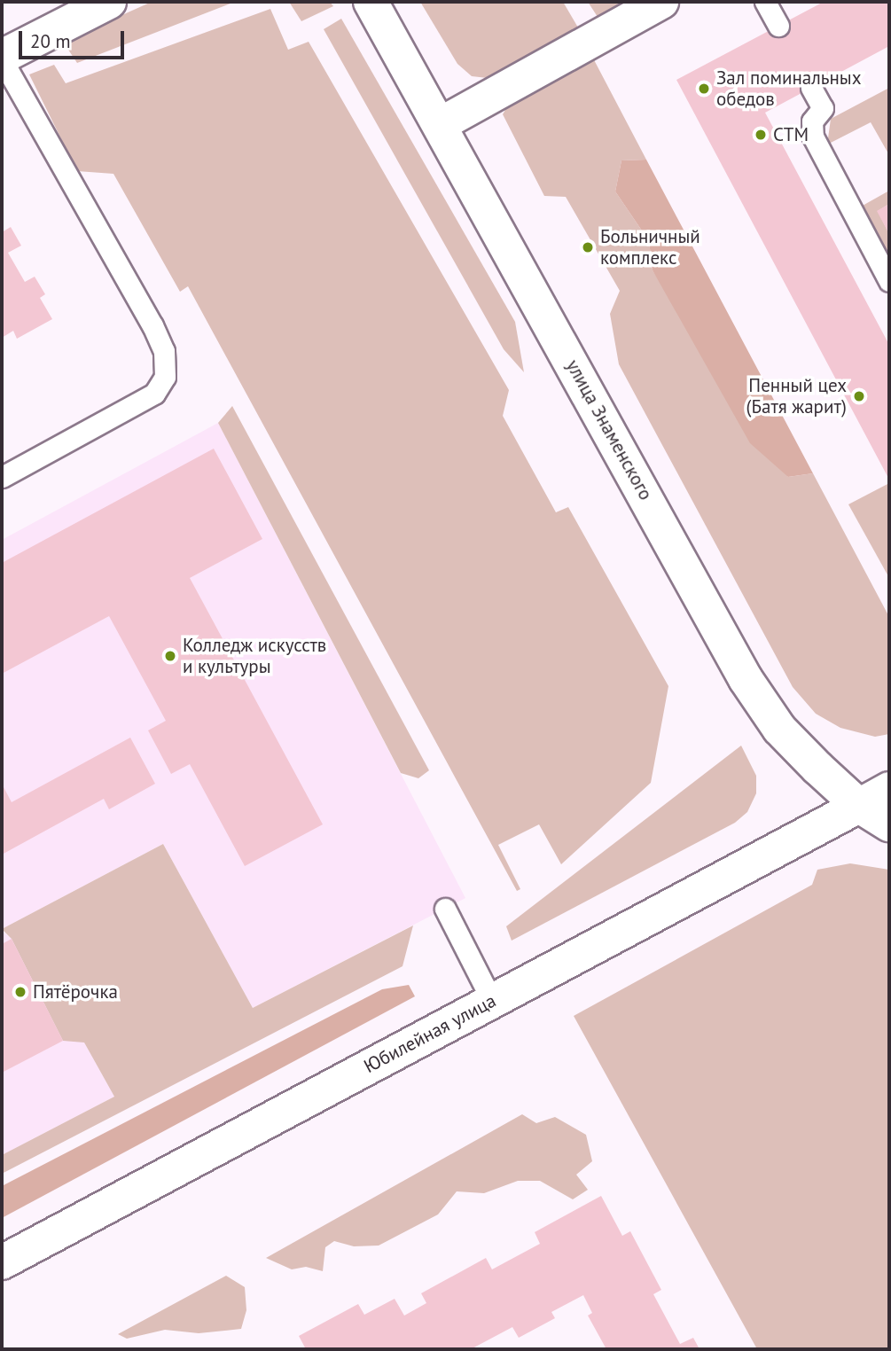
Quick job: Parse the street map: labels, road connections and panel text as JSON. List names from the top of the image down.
{
  "streets": {
    "main road": ["улица Знаменского", "Юбилейная улица"]
  },
  "crossings": [
    ["улица Знаменского", "Юбилейная улица"]
  ],
  "places": [
    "Зал поминальных обедов",
    "СТМ",
    "Больничный комплекс",
    "Пенный цех (Батя жарит)",
    "Колледж искусств и культуры",
    "Пятёрочка"
  ],
  "scale_bar": "20 m"
}
